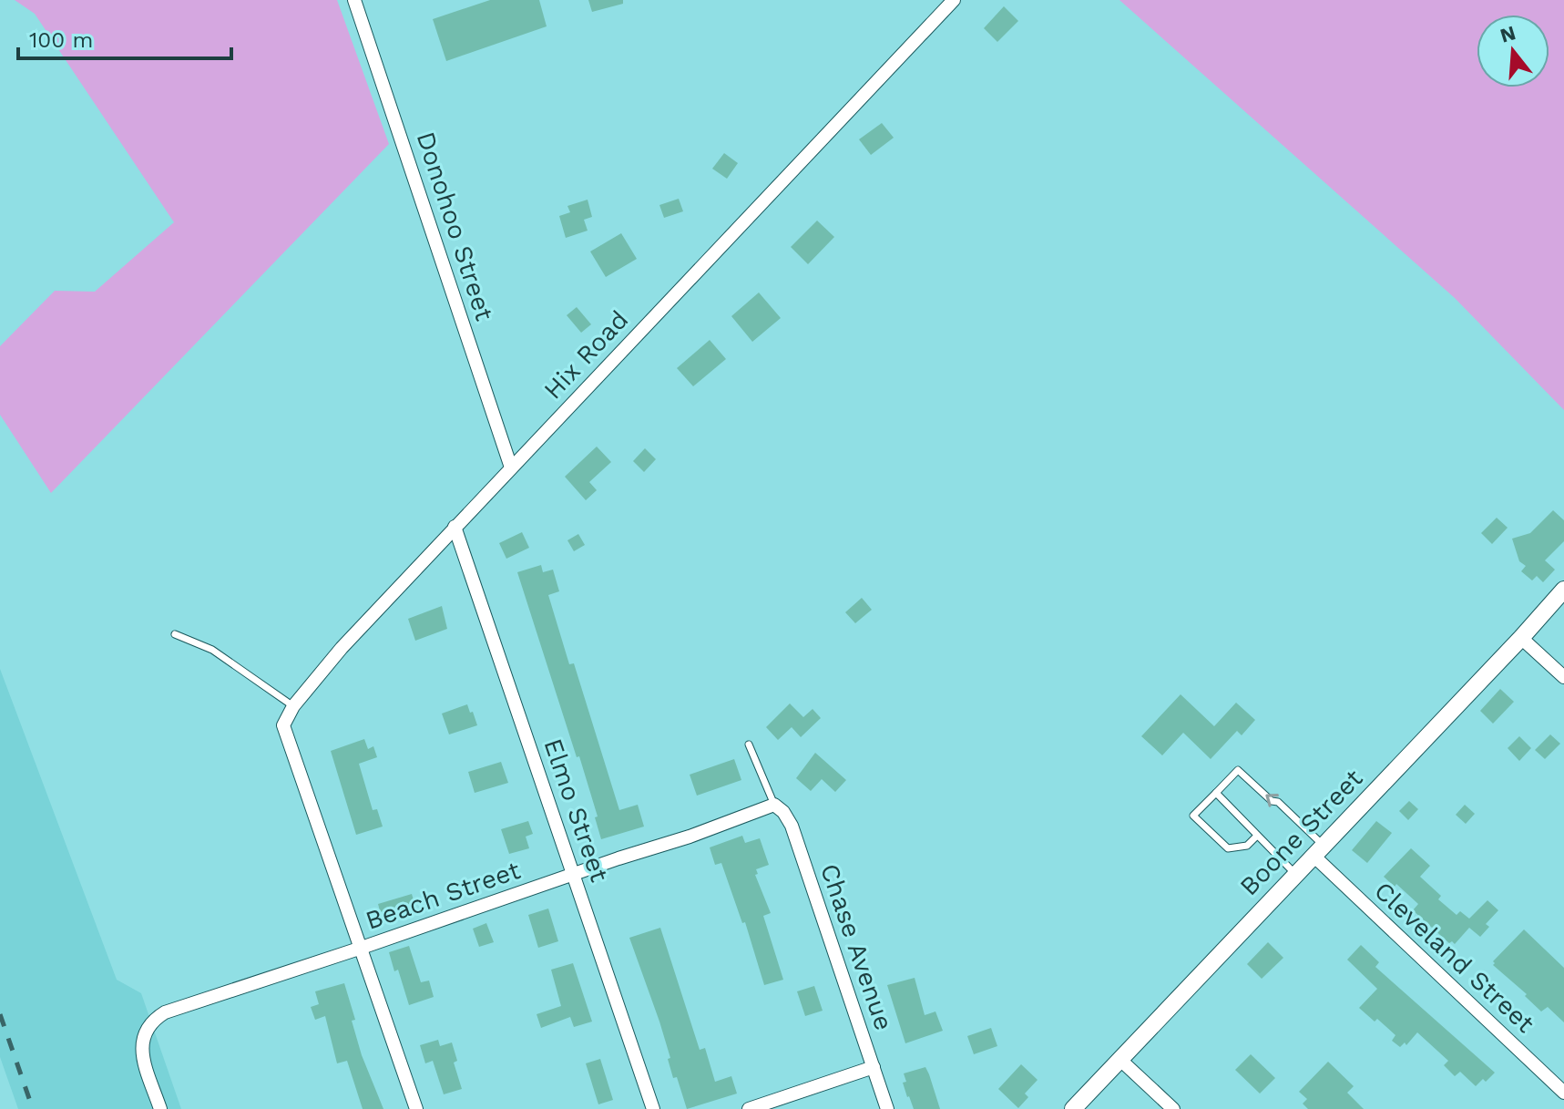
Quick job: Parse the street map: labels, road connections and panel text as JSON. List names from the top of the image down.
{
  "streets": {
    "street": [
      "Donohoo Street",
      "Hix Road",
      "Elmo Street",
      "Boone Street",
      "Beach Street",
      "Chase Avenue",
      "Cleveland Street"
    ]
  },
  "crossings": [
    ["Donohoo Street", "Hix Road"],
    ["Hix Road", "Elmo Street"],
    ["Elmo Street", "Beach Street"],
    ["Boone Street", "Cleveland Street"],
    ["Beach Street", "Chase Avenue"]
  ],
  "scale_bar": "100 m",
  "north": "top"
}
